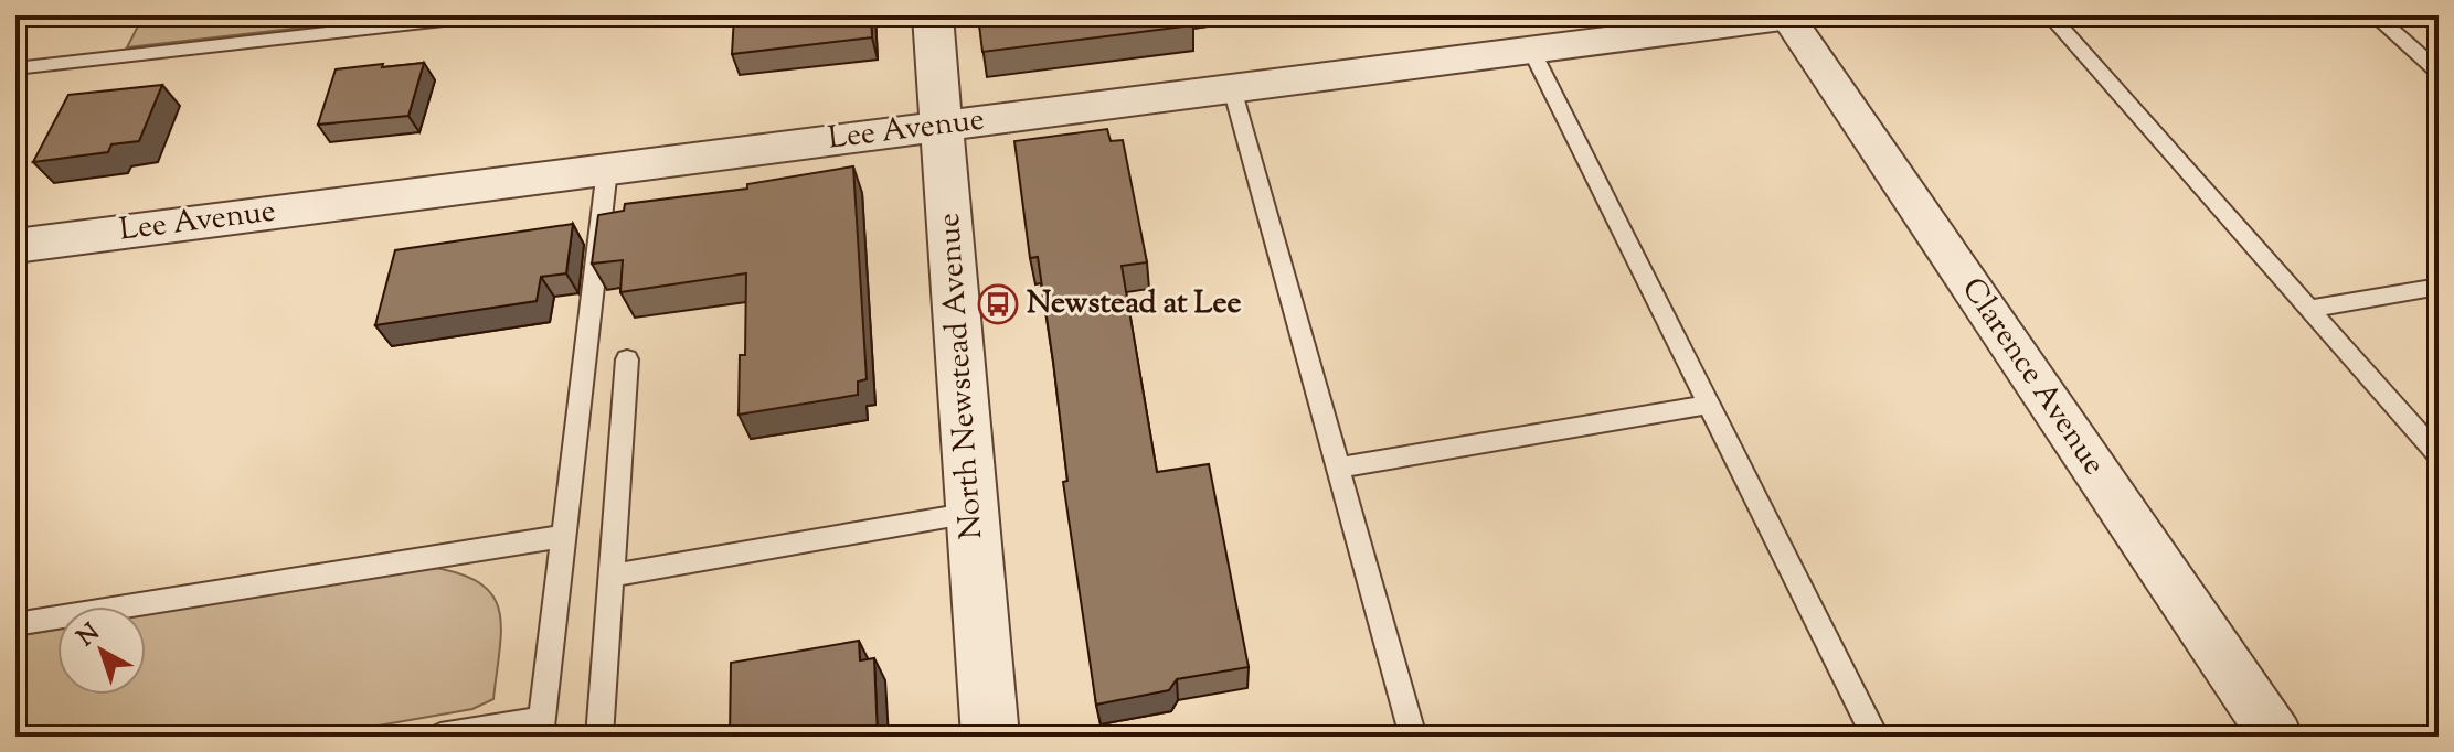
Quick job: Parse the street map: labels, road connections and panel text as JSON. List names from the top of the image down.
{
  "streets": {
    "street": ["Lee Avenue", "North Newstead Avenue", "Clarence Avenue"]
  },
  "crossings": [
    ["Lee Avenue", "North Newstead Avenue"],
    ["Lee Avenue", "Clarence Avenue"]
  ],
  "places": {
    "bus stop": ["Newstead at Lee"]
  },
  "north": "top left"
}
